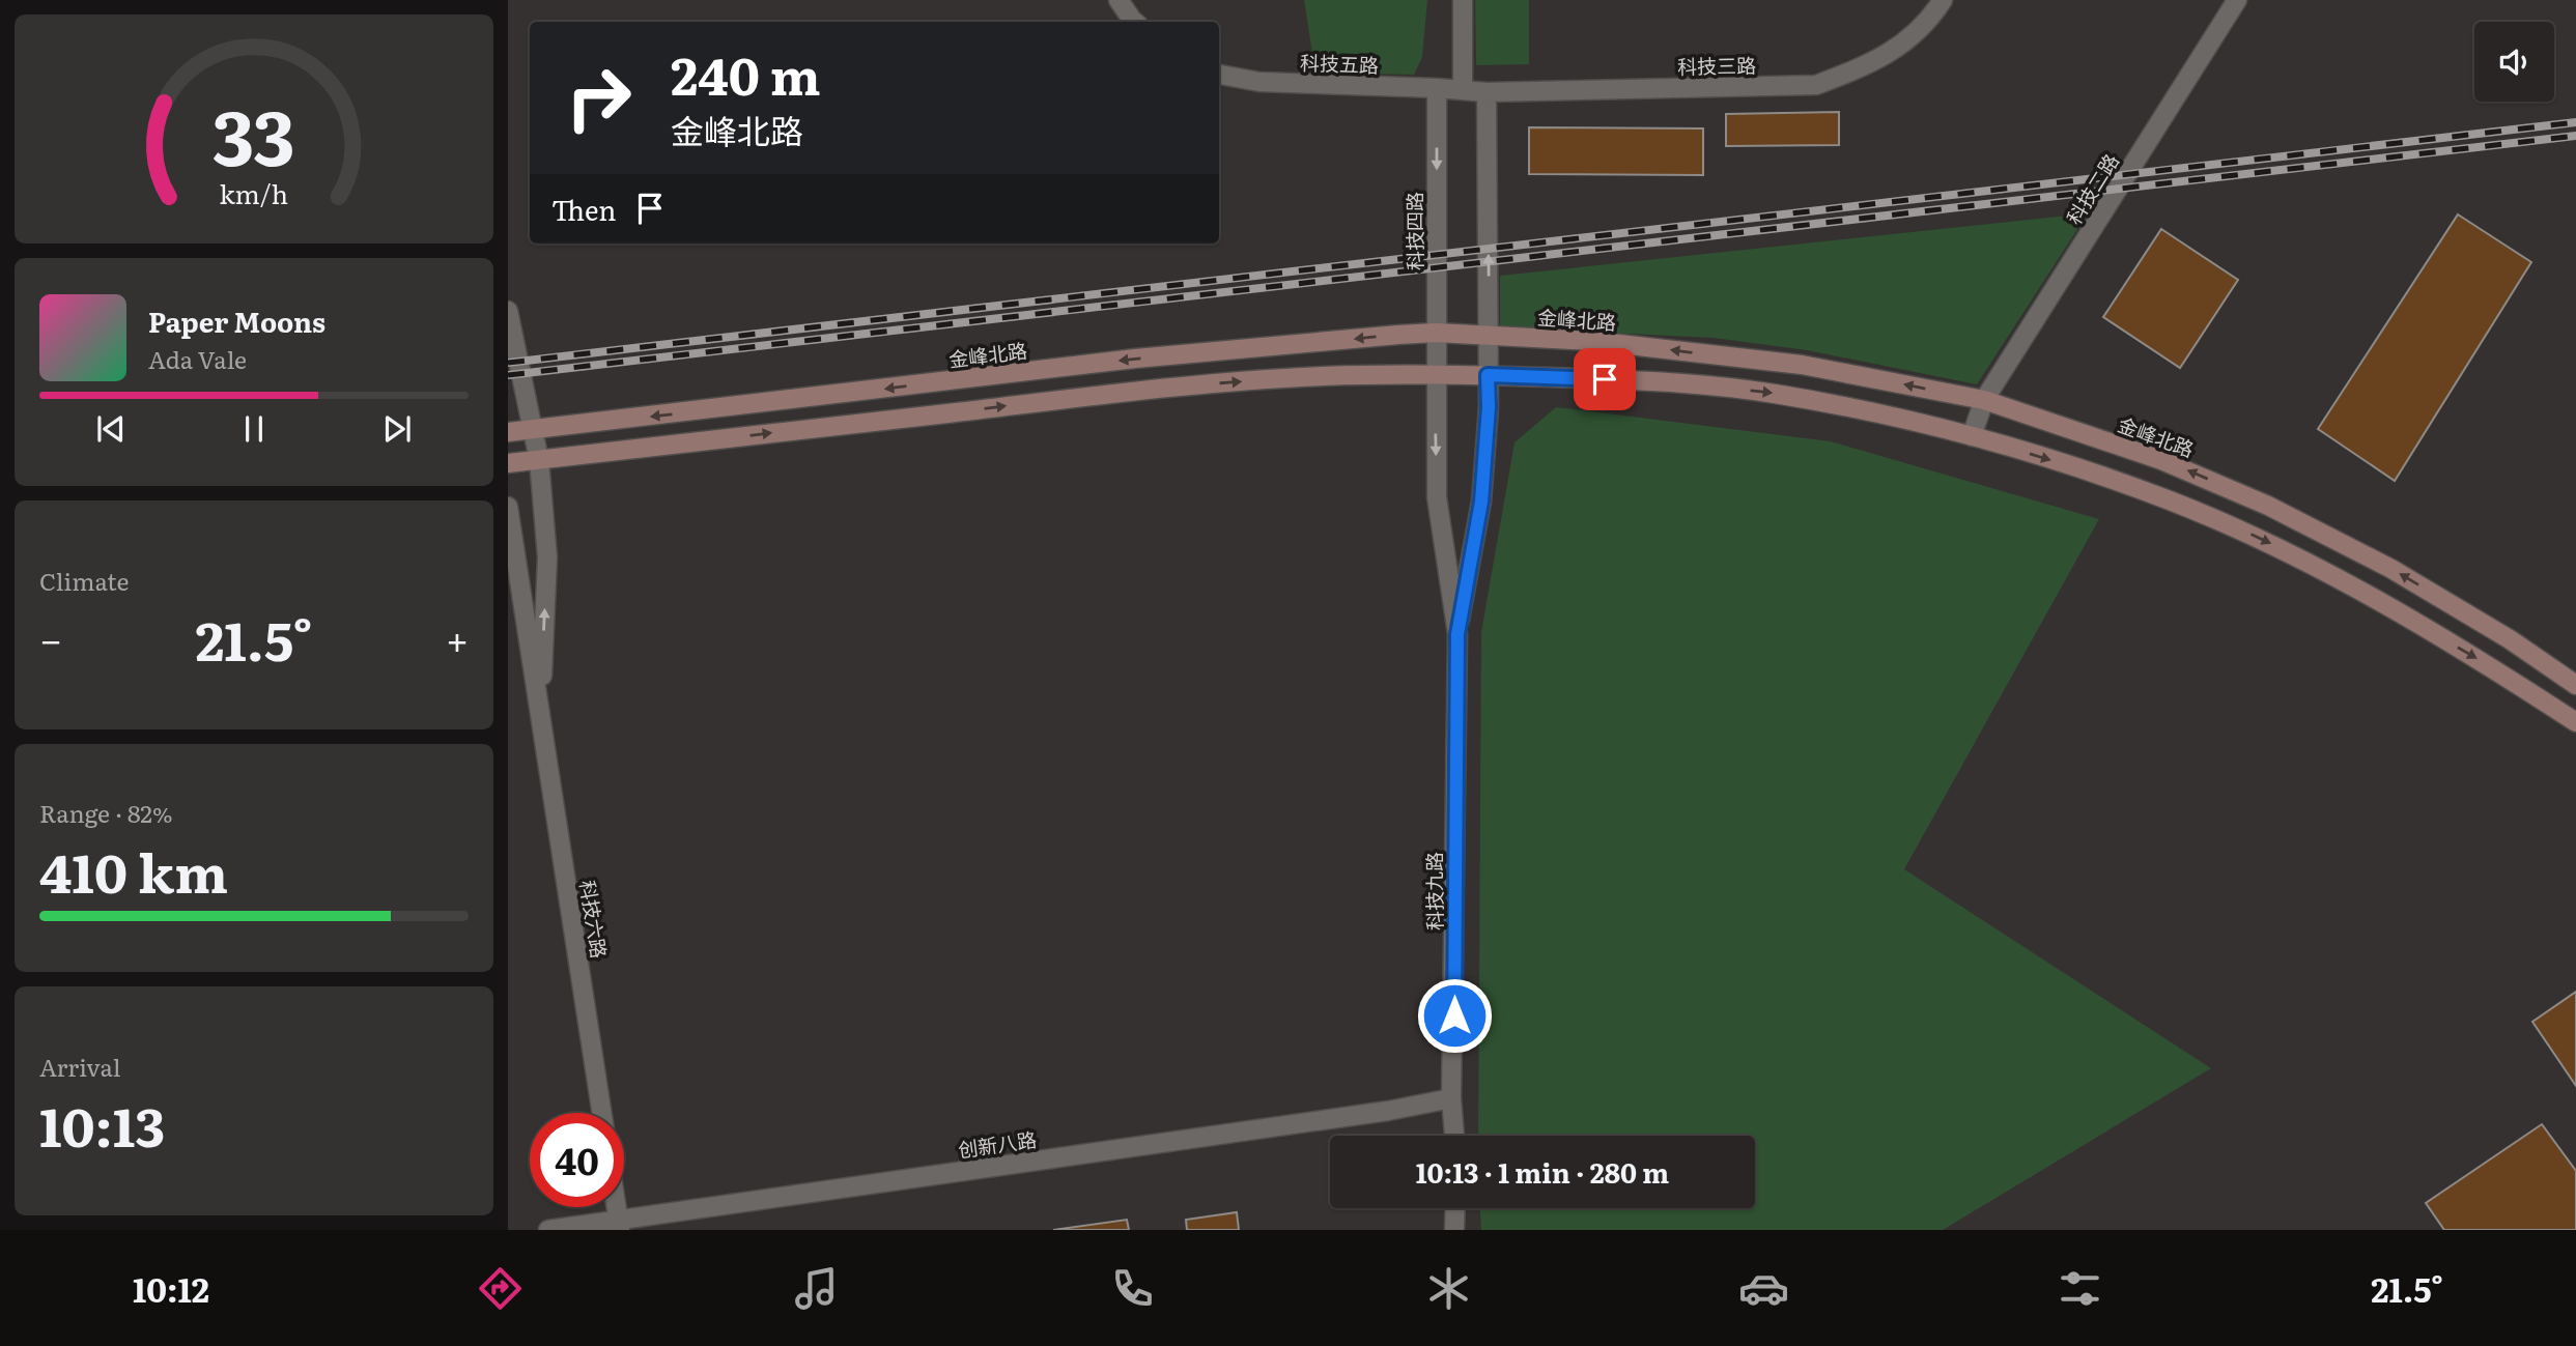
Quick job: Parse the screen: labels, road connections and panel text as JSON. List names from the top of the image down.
{
  "streets": {
    "main road": ["金峰北路"],
    "street": [
      "科技五路",
      "科技三路",
      "科技二路",
      "科技四路",
      "科技九路",
      "科技六路",
      "创新八路"
    ]
  },
  "crossings": [
    ["科技五路", "科技三路"],
    ["科技五路", "科技四路"],
    ["科技二路", "金峰北路"],
    ["科技四路", "金峰北路"],
    ["科技四路", "科技九路"],
    ["金峰北路", "科技六路"],
    ["科技九路", "创新八路"]
  ],
  "page": {
    "turn": ["240 m", "金峰北路"],
    "then": "Then",
    "song": ["Paper Moons", "Ada Vale"],
    "tile": [
      "Climate",
      ["Range · 82%", "410 km"],
      ["Arrival", "10:13"]
    ],
    "heat": ["−", "21.5°", "+"],
    "limit": "40",
    "trip": "10:13 · 1 min · 280 m",
    "tabs": ["10:12", "21.5°"],
    "gauge": ["33", "km/h"]
  }
}
